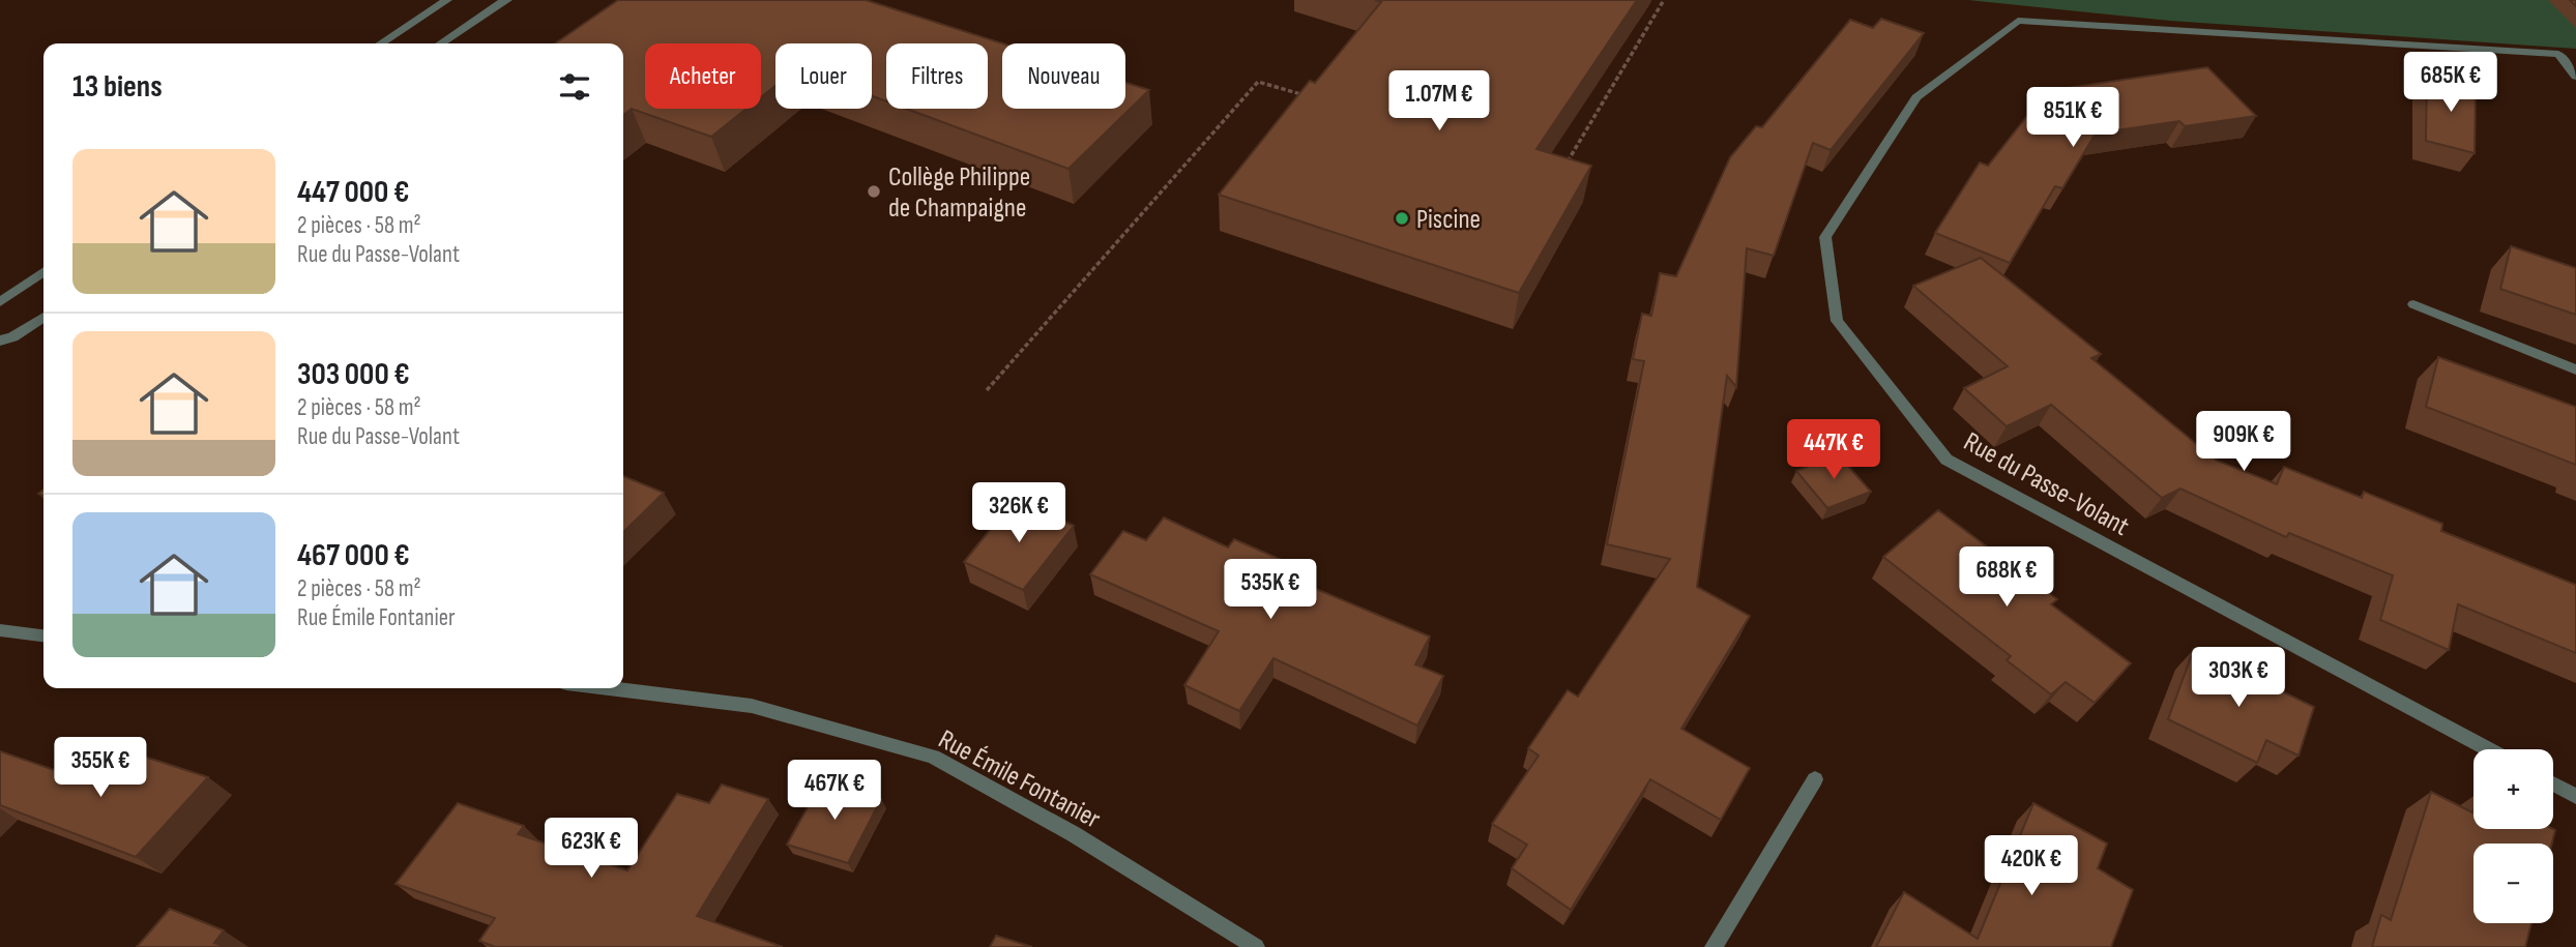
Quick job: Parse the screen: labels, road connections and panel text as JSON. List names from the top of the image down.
{
  "streets": {
    "street": ["Rue du Passe-Volant", "Rue Émile Fontanier"]
  },
  "places": ["Collège Philippe de Champaigne", "Piscine"],
  "page": {
    "chip": [
      "Acheter",
      "Louer",
      "Filtres",
      "Nouveau"
    ],
    "heading": "13 biens",
    "price": [
      "685K €",
      "1.07M €",
      "851K €",
      "909K €",
      "447K €",
      "326K €",
      "688K €",
      "535K €",
      "303K €",
      "355K €",
      "467K €",
      "623K €",
      "420K €"
    ],
    "list": [
      {
        "name": "447 000 €",
        "note": "2 pièces · 58 m² · Rue du Passe-Volant"
      },
      {
        "name": "303 000 €",
        "note": "2 pièces · 58 m² · Rue du Passe-Volant"
      },
      {
        "name": "467 000 €",
        "note": "2 pièces · 58 m² · Rue Émile Fontanier"
      }
    ],
    "map_buttons": ["+", "−"]
  }
}
